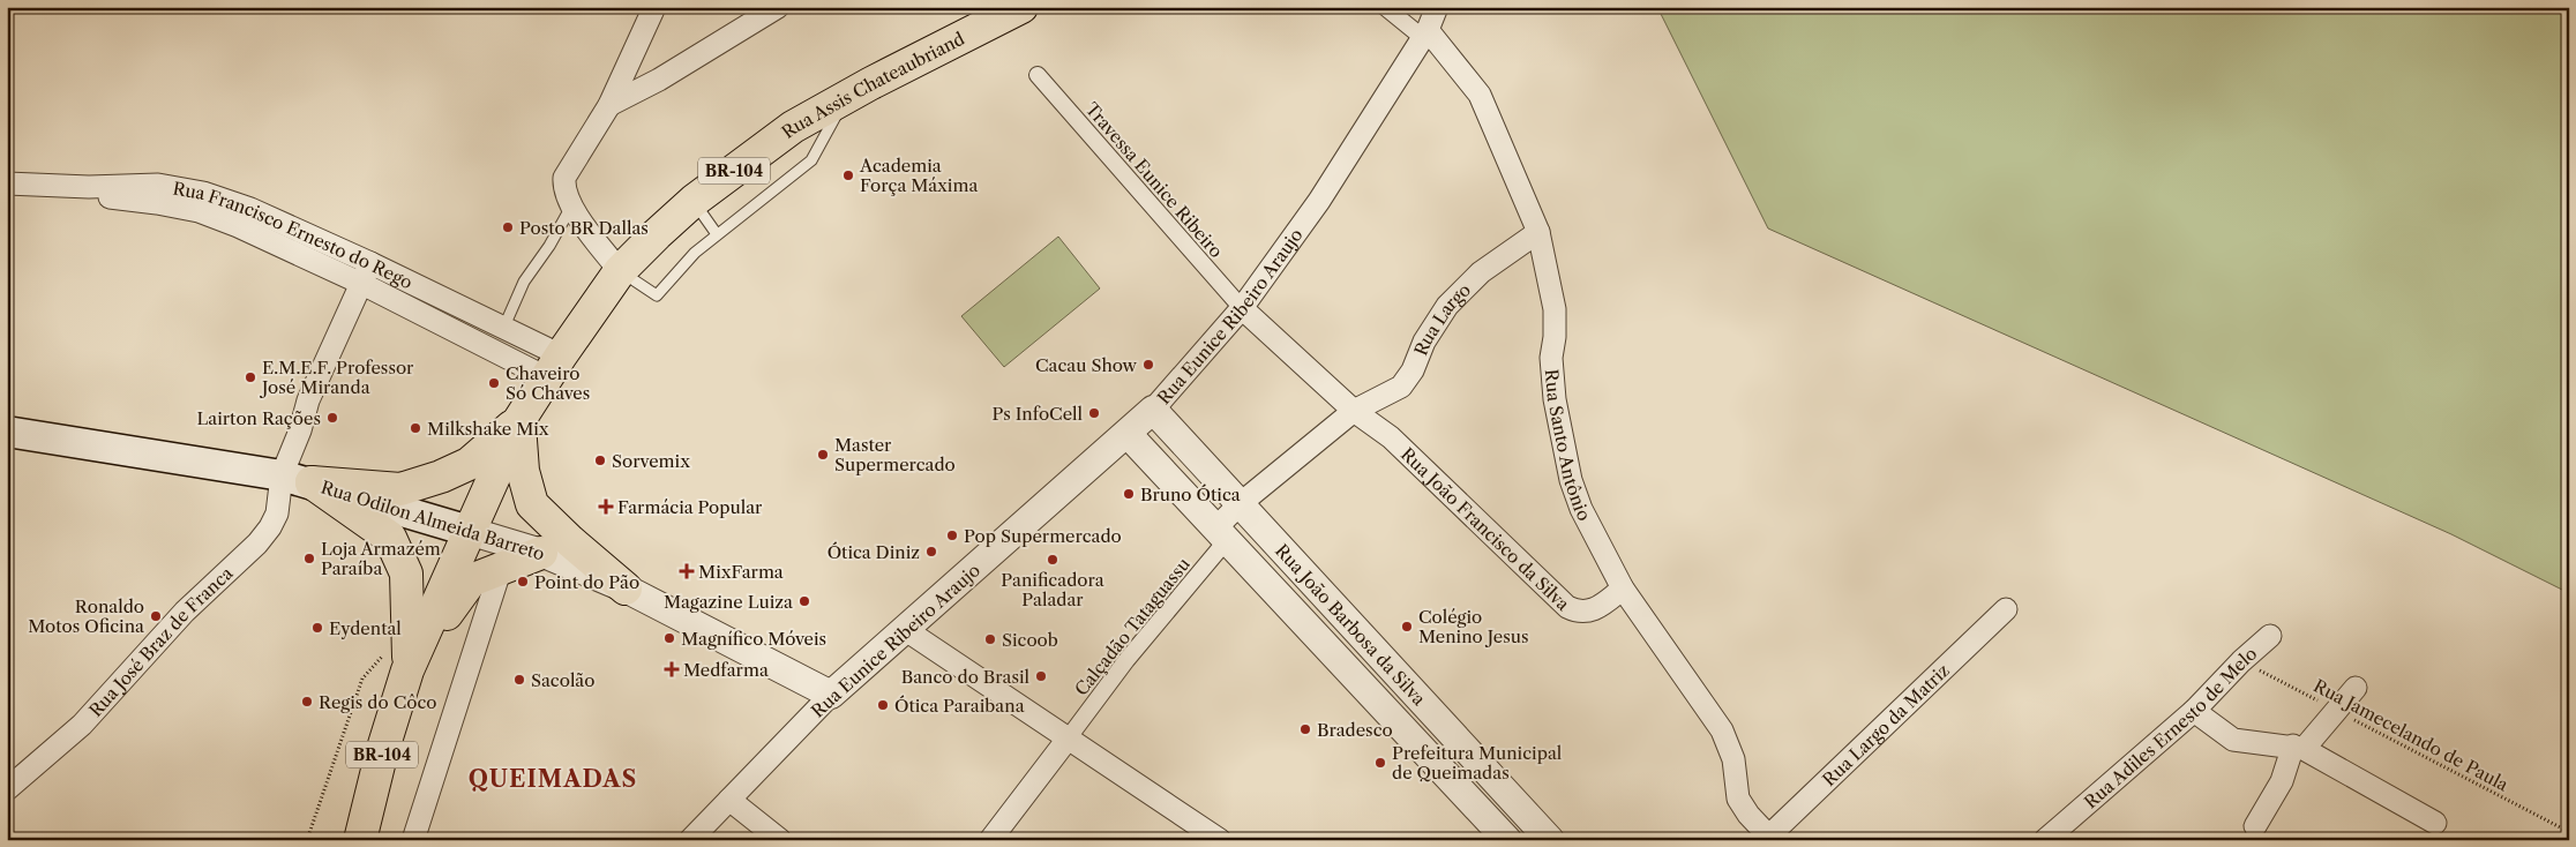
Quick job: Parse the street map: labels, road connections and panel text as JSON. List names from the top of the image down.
{
  "streets": {
    "highway": ["Rua Assis Chateaubriand", "BR-104"],
    "main road": ["Rua Odilon Almeida Barreto"],
    "street": [
      "Travessa Eunice Ribeiro",
      "Rua Francisco Ernesto do Rego",
      "Rua Eunice Ribeiro Araujo",
      "Rua Largo",
      "Rua Santo Antônio",
      "Rua João Francisco da Silva",
      "Rua João Barbosa da Silva",
      "Calçadão Tataguassu",
      "Rua José Braz de Franca",
      "Rua Largo da Matriz",
      "Rua Adiles Ernesto de Melo"
    ],
    "path": ["Rua Jamecelando de Paula"]
  },
  "crossings": [
    ["Rua Assis Chateaubriand", "BR-104"],
    ["Rua Assis Chateaubriand", "Rua Francisco Ernesto do Rego"],
    ["Rua Assis Chateaubriand", "Rua Odilon Almeida Barreto"],
    ["BR-104", "Rua Odilon Almeida Barreto"],
    ["Travessa Eunice Ribeiro", "Rua Eunice Ribeiro Araujo"],
    ["Rua Francisco Ernesto do Rego", "Rua José Braz de Franca"],
    ["Rua Eunice Ribeiro Araujo", "Rua Santo Antônio"],
    ["Rua Eunice Ribeiro Araujo", "Rua Odilon Almeida Barreto"],
    ["Rua Eunice Ribeiro Araujo", "Rua João Barbosa da Silva"],
    ["Rua Largo", "Rua Santo Antônio"],
    ["Rua Largo", "Rua João Francisco da Silva"],
    ["Rua Largo", "Rua João Barbosa da Silva"],
    ["Rua Largo", "Calçadão Tataguassu"],
    ["Rua Santo Antônio", "Rua João Francisco da Silva"],
    ["Rua Santo Antônio", "Rua Largo da Matriz"],
    ["Rua Odilon Almeida Barreto", "Rua José Braz de Franca"],
    ["Rua João Barbosa da Silva", "Calçadão Tataguassu"],
    ["Rua Adiles Ernesto de Melo", "Rua Jamecelando de Paula"]
  ],
  "districts": ["QUEIMADAS"],
  "places": {
    "other": [
      "Academia Força Máxima",
      "Posto BR Dallas",
      "Cacau Show",
      "E.M.E.F. Professor José Miranda",
      "Chaveiro Só Chaves",
      "Ps InfoCell",
      "Lairton Rações",
      "Milkshake Mix",
      "Master Supermercado",
      "Sorvemix",
      "Bruno Ótica",
      "Pop Supermercado",
      "Ótica Diniz",
      "Loja Armazém Paraíba",
      "Panificadora Paladar",
      "Point do Pão",
      "Magazine Luiza",
      "Ronaldo Motos Oficina",
      "Colégio Menino Jesus",
      "Eydental",
      "Magnífico Móveis",
      "Sicoob",
      "Banco do Brasil",
      "Sacolão",
      "Regis do Côco",
      "Ótica Paraibana",
      "Bradesco",
      "Prefeitura Municipal de Queimadas"
    ],
    "health": ["Farmácia Popular", "MixFarma", "Medfarma"]
  }
}
